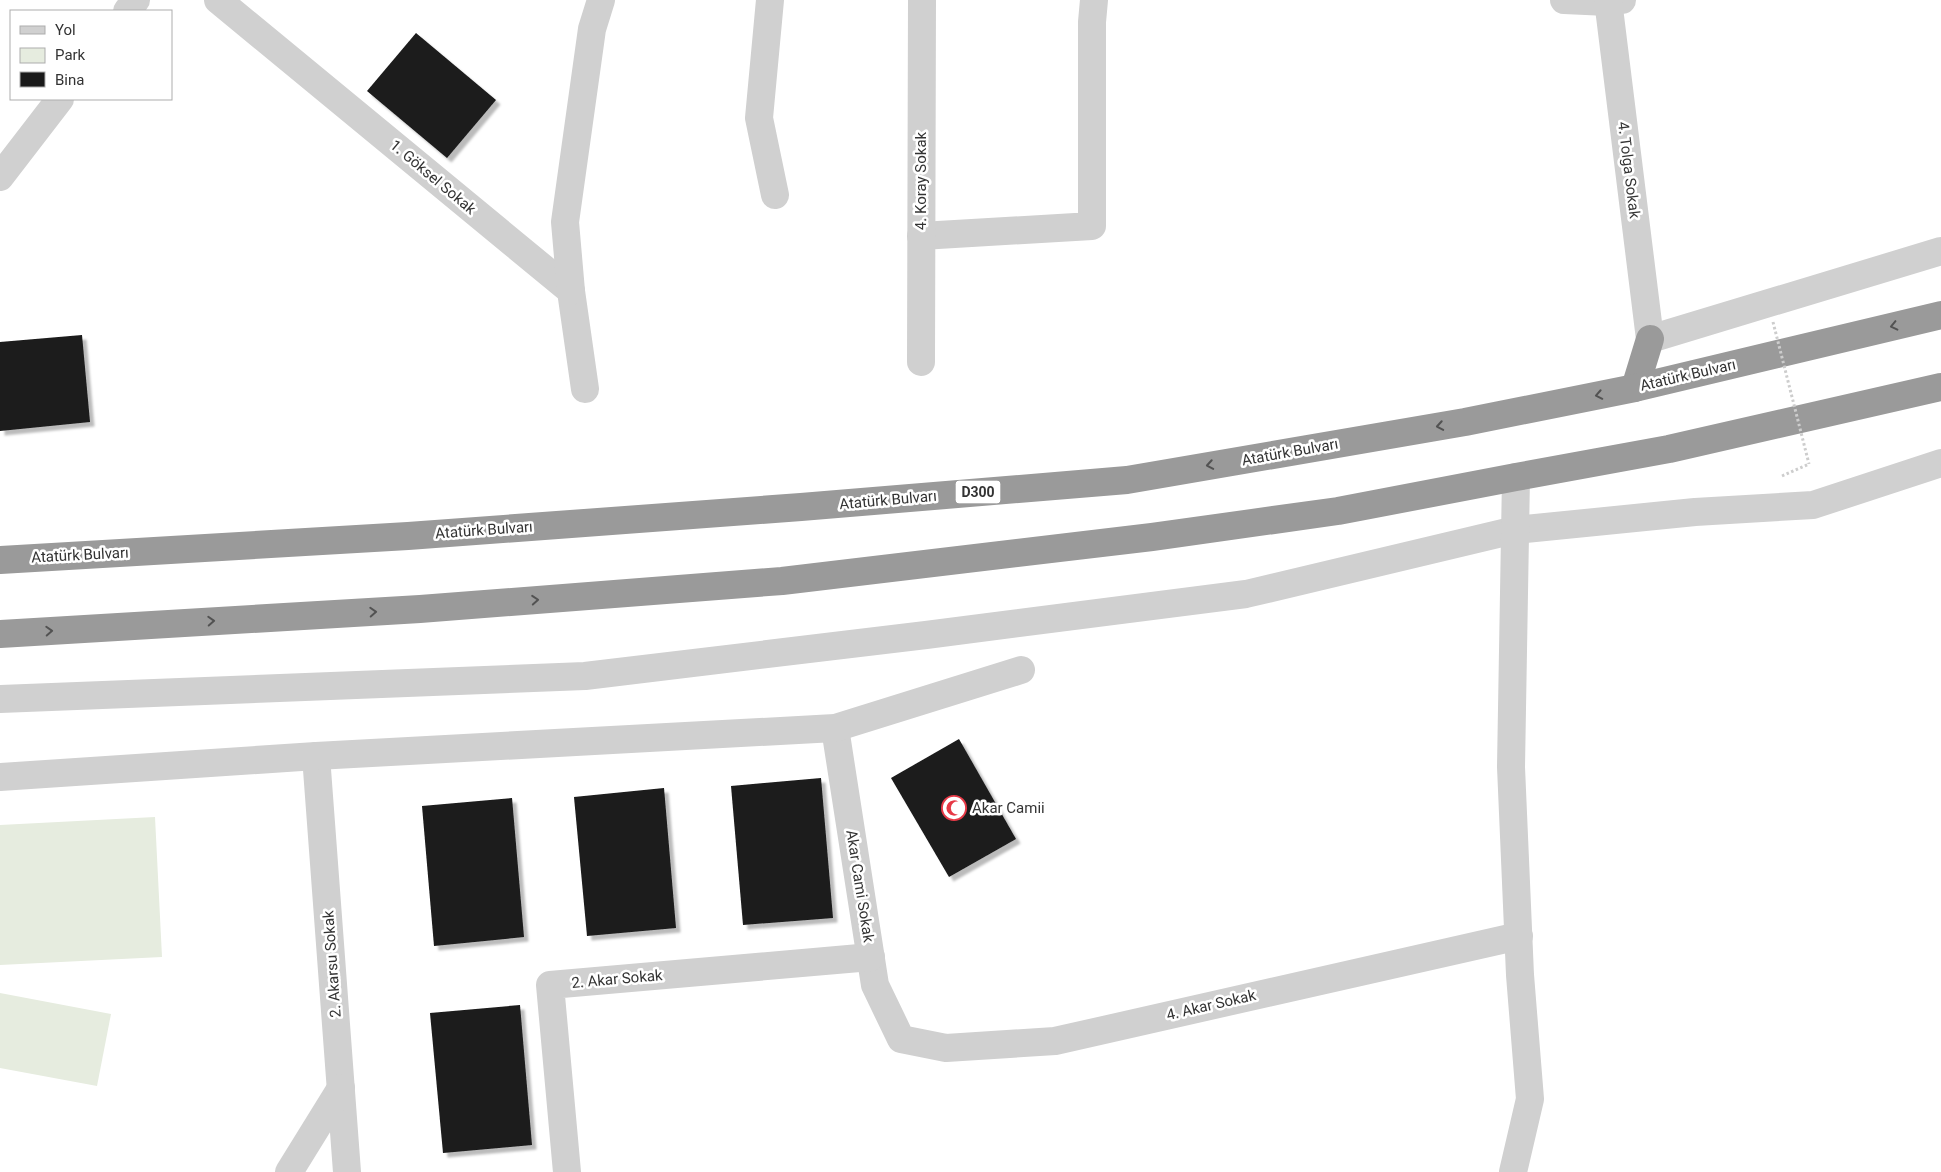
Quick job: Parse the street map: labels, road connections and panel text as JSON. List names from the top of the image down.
{
  "streets": {
    "highway": ["Atatürk Bulvarı", "D300"],
    "street": [
      "4. Tolga Sokak",
      "1. Göksel Sokak",
      "4. Koray Sokak",
      "Akar Cami Sokak",
      "2. Akarsu Sokak",
      "2. Akar Sokak",
      "4. Akar Sokak"
    ]
  },
  "crossings": [
    ["Akar Cami Sokak", "2. Akar Sokak"],
    ["Akar Cami Sokak", "4. Akar Sokak"]
  ],
  "places": {
    "mosque": ["Akar Camii"]
  },
  "legend": ["Yol", "Park", "Bina"]
}
